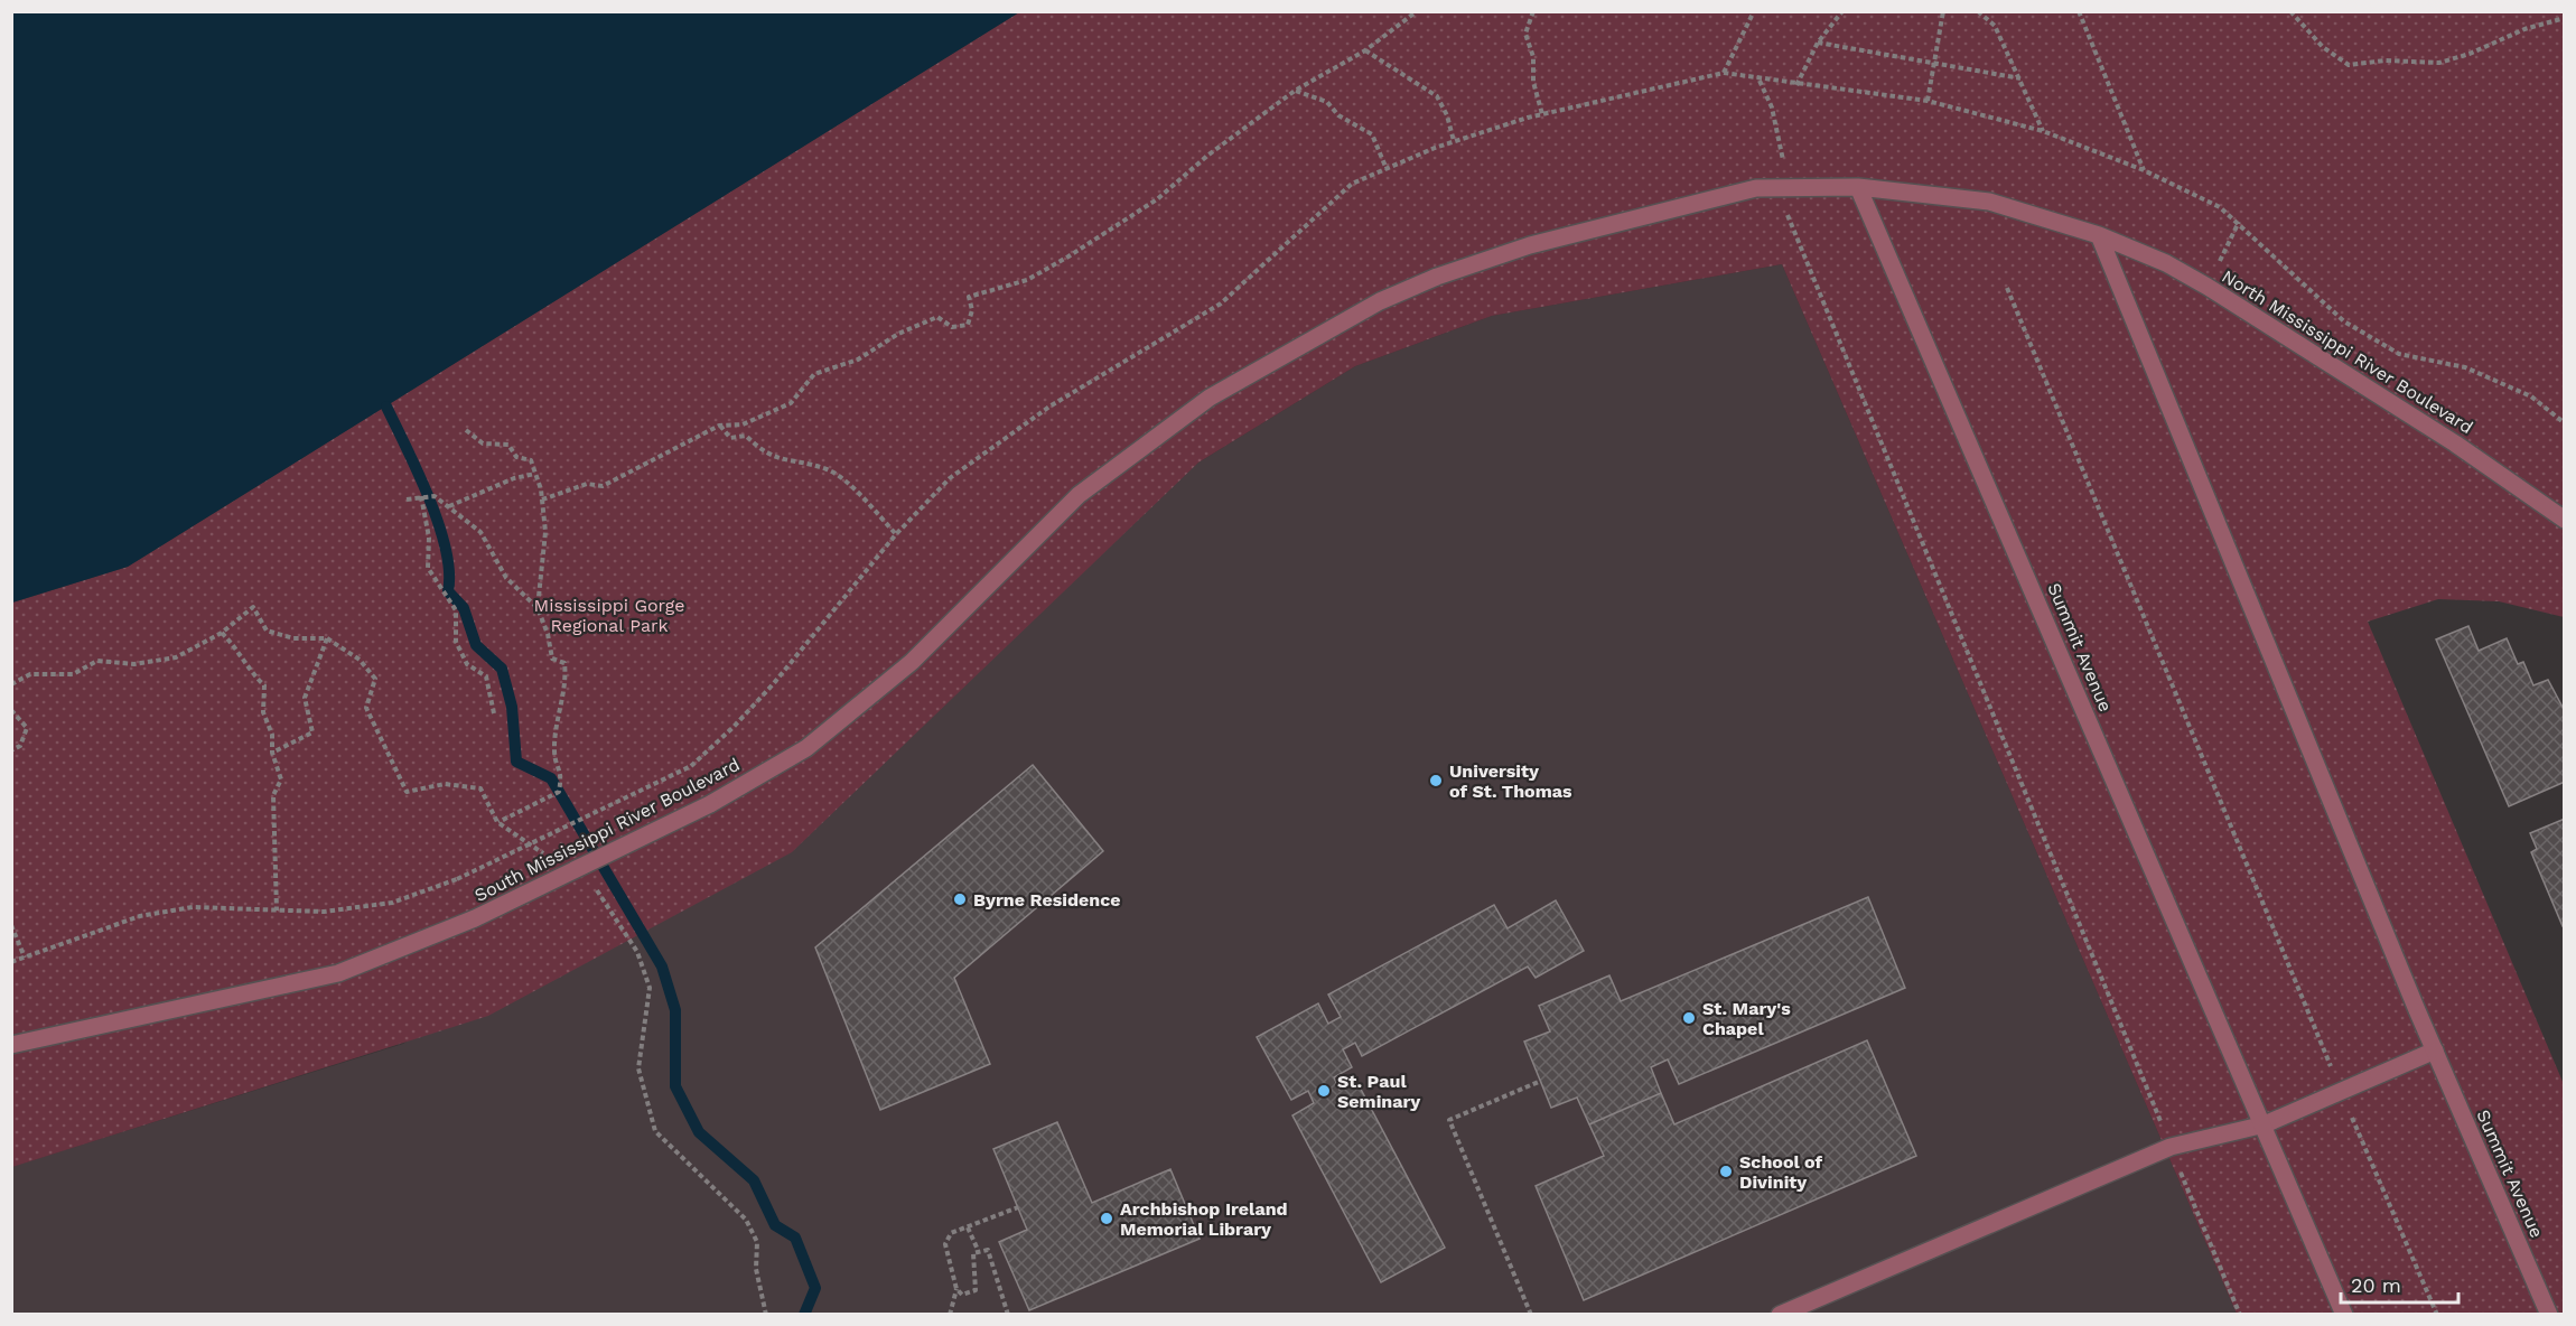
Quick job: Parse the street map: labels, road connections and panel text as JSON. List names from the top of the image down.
{
  "streets": {
    "street": ["North Mississippi River Boulevard", "Summit Avenue", "South Mississippi River Boulevard"]
  },
  "crossings": [
    ["North Mississippi River Boulevard", "Summit Avenue"],
    ["North Mississippi River Boulevard", "South Mississippi River Boulevard"],
    ["Summit Avenue", "South Mississippi River Boulevard"]
  ],
  "parks": ["Mississippi Gorge Regional Park"],
  "places": [
    "University of St. Thomas",
    "Byrne Residence",
    "St. Mary's Chapel",
    "St. Paul Seminary",
    "School of Divinity",
    "Archbishop Ireland Memorial Library"
  ],
  "scale_bar": "20 m"
}
